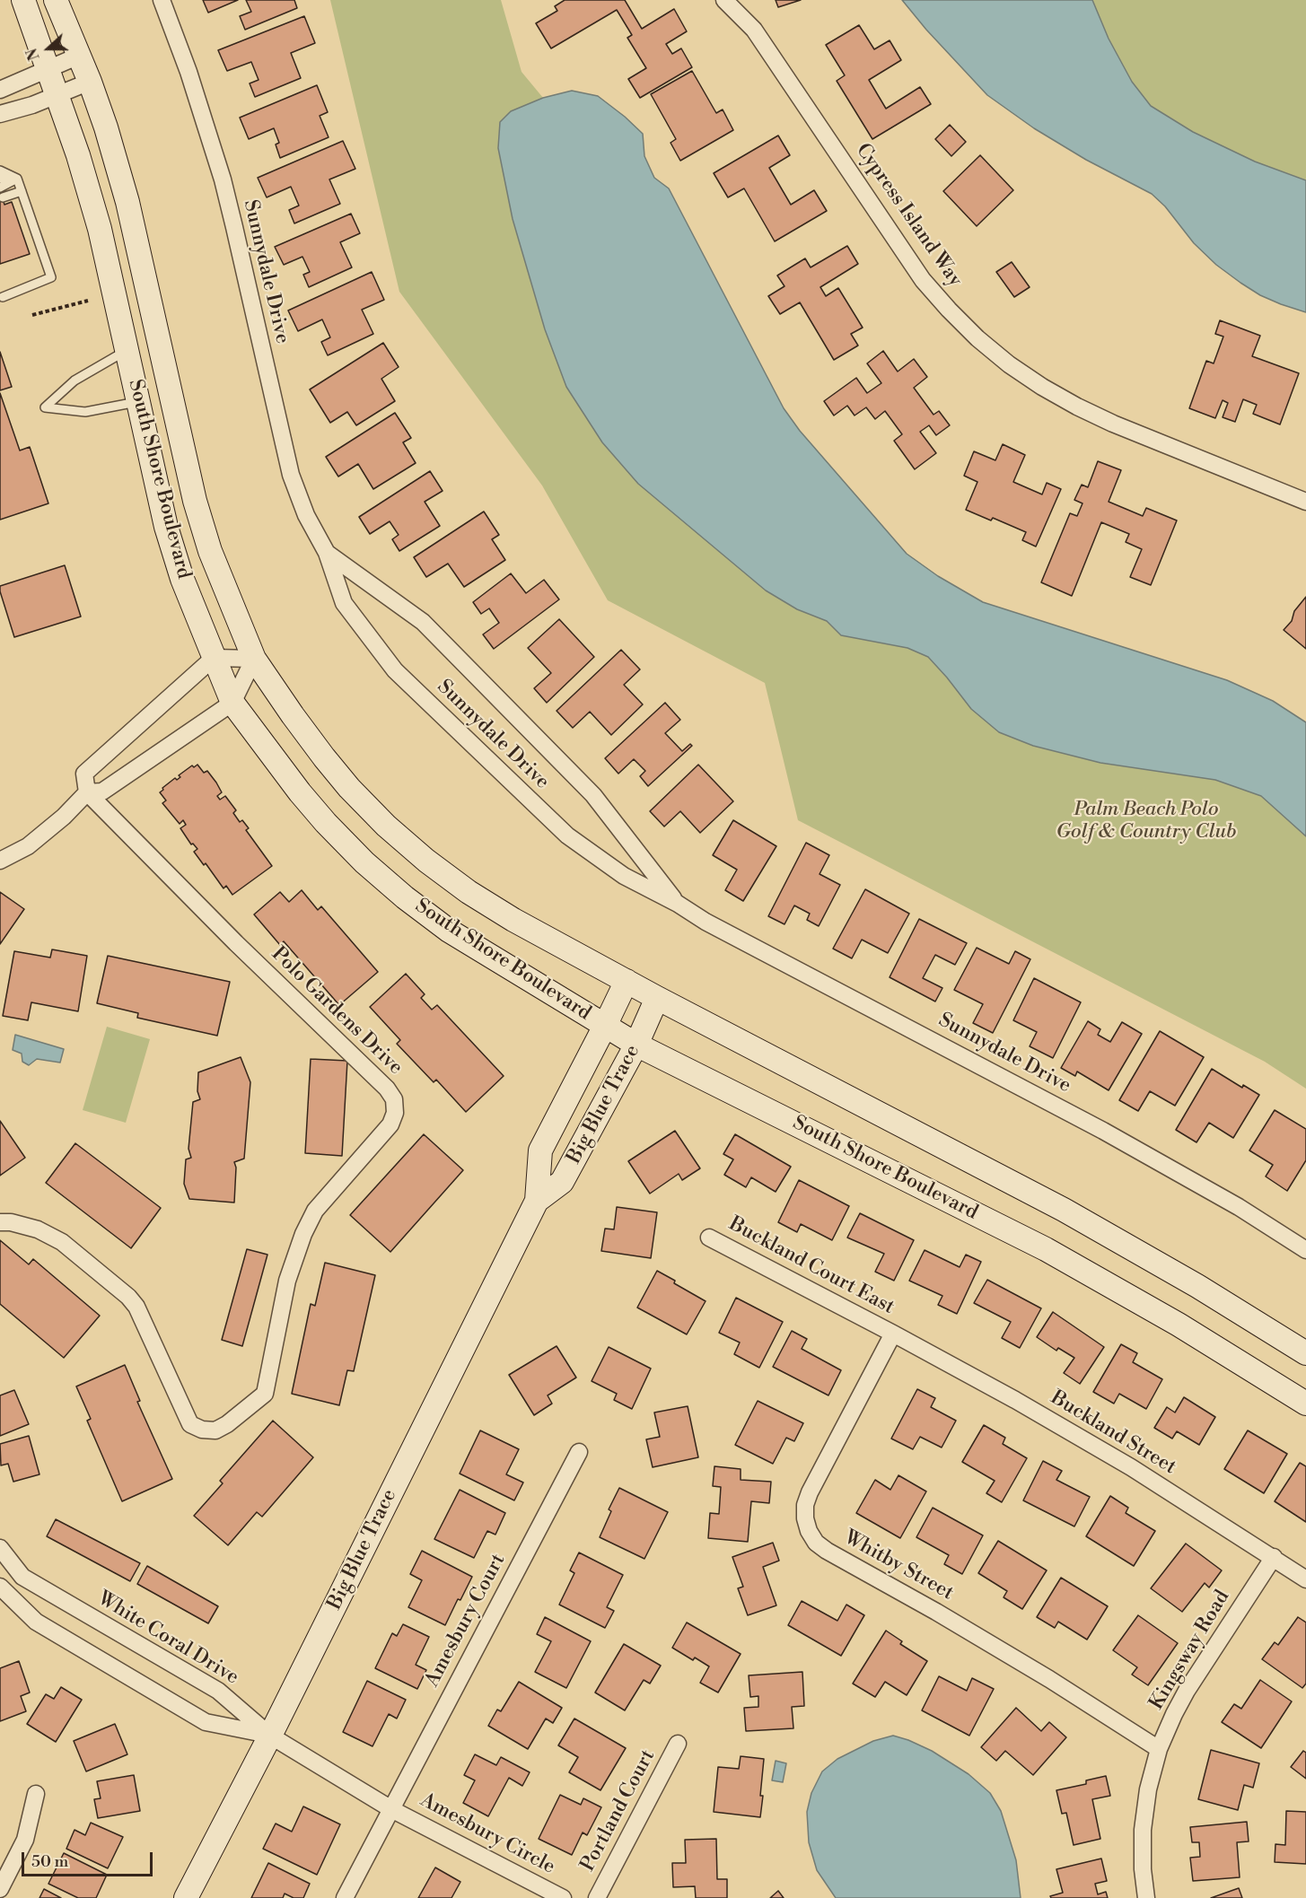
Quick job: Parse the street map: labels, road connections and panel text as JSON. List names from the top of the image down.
{
  "streets": {
    "street": [
      "Cypress Island Way",
      "Sunnydale Drive",
      "South Shore Boulevard",
      "Polo Gardens Drive",
      "Big Blue Trace",
      "Buckland Court East",
      "Buckland Street",
      "Whitby Street",
      "Amesbury Court",
      "White Coral Drive",
      "Kingsway Road",
      "Portland Court",
      "Amesbury Circle"
    ]
  },
  "crossings": [
    ["South Shore Boulevard", "Big Blue Trace"],
    ["Big Blue Trace", "White Coral Drive"],
    ["Big Blue Trace", "Amesbury Circle"],
    ["Buckland Court East", "Buckland Street"],
    ["Buckland Court East", "Whitby Street"],
    ["Buckland Street", "Whitby Street"],
    ["Buckland Street", "Kingsway Road"],
    ["Whitby Street", "Kingsway Road"],
    ["Amesbury Court", "Amesbury Circle"],
    ["White Coral Drive", "Amesbury Circle"]
  ],
  "parks": ["Palm Beach Polo Golf & Country Club"],
  "scale_bar": "50 m",
  "north": "left"
}
